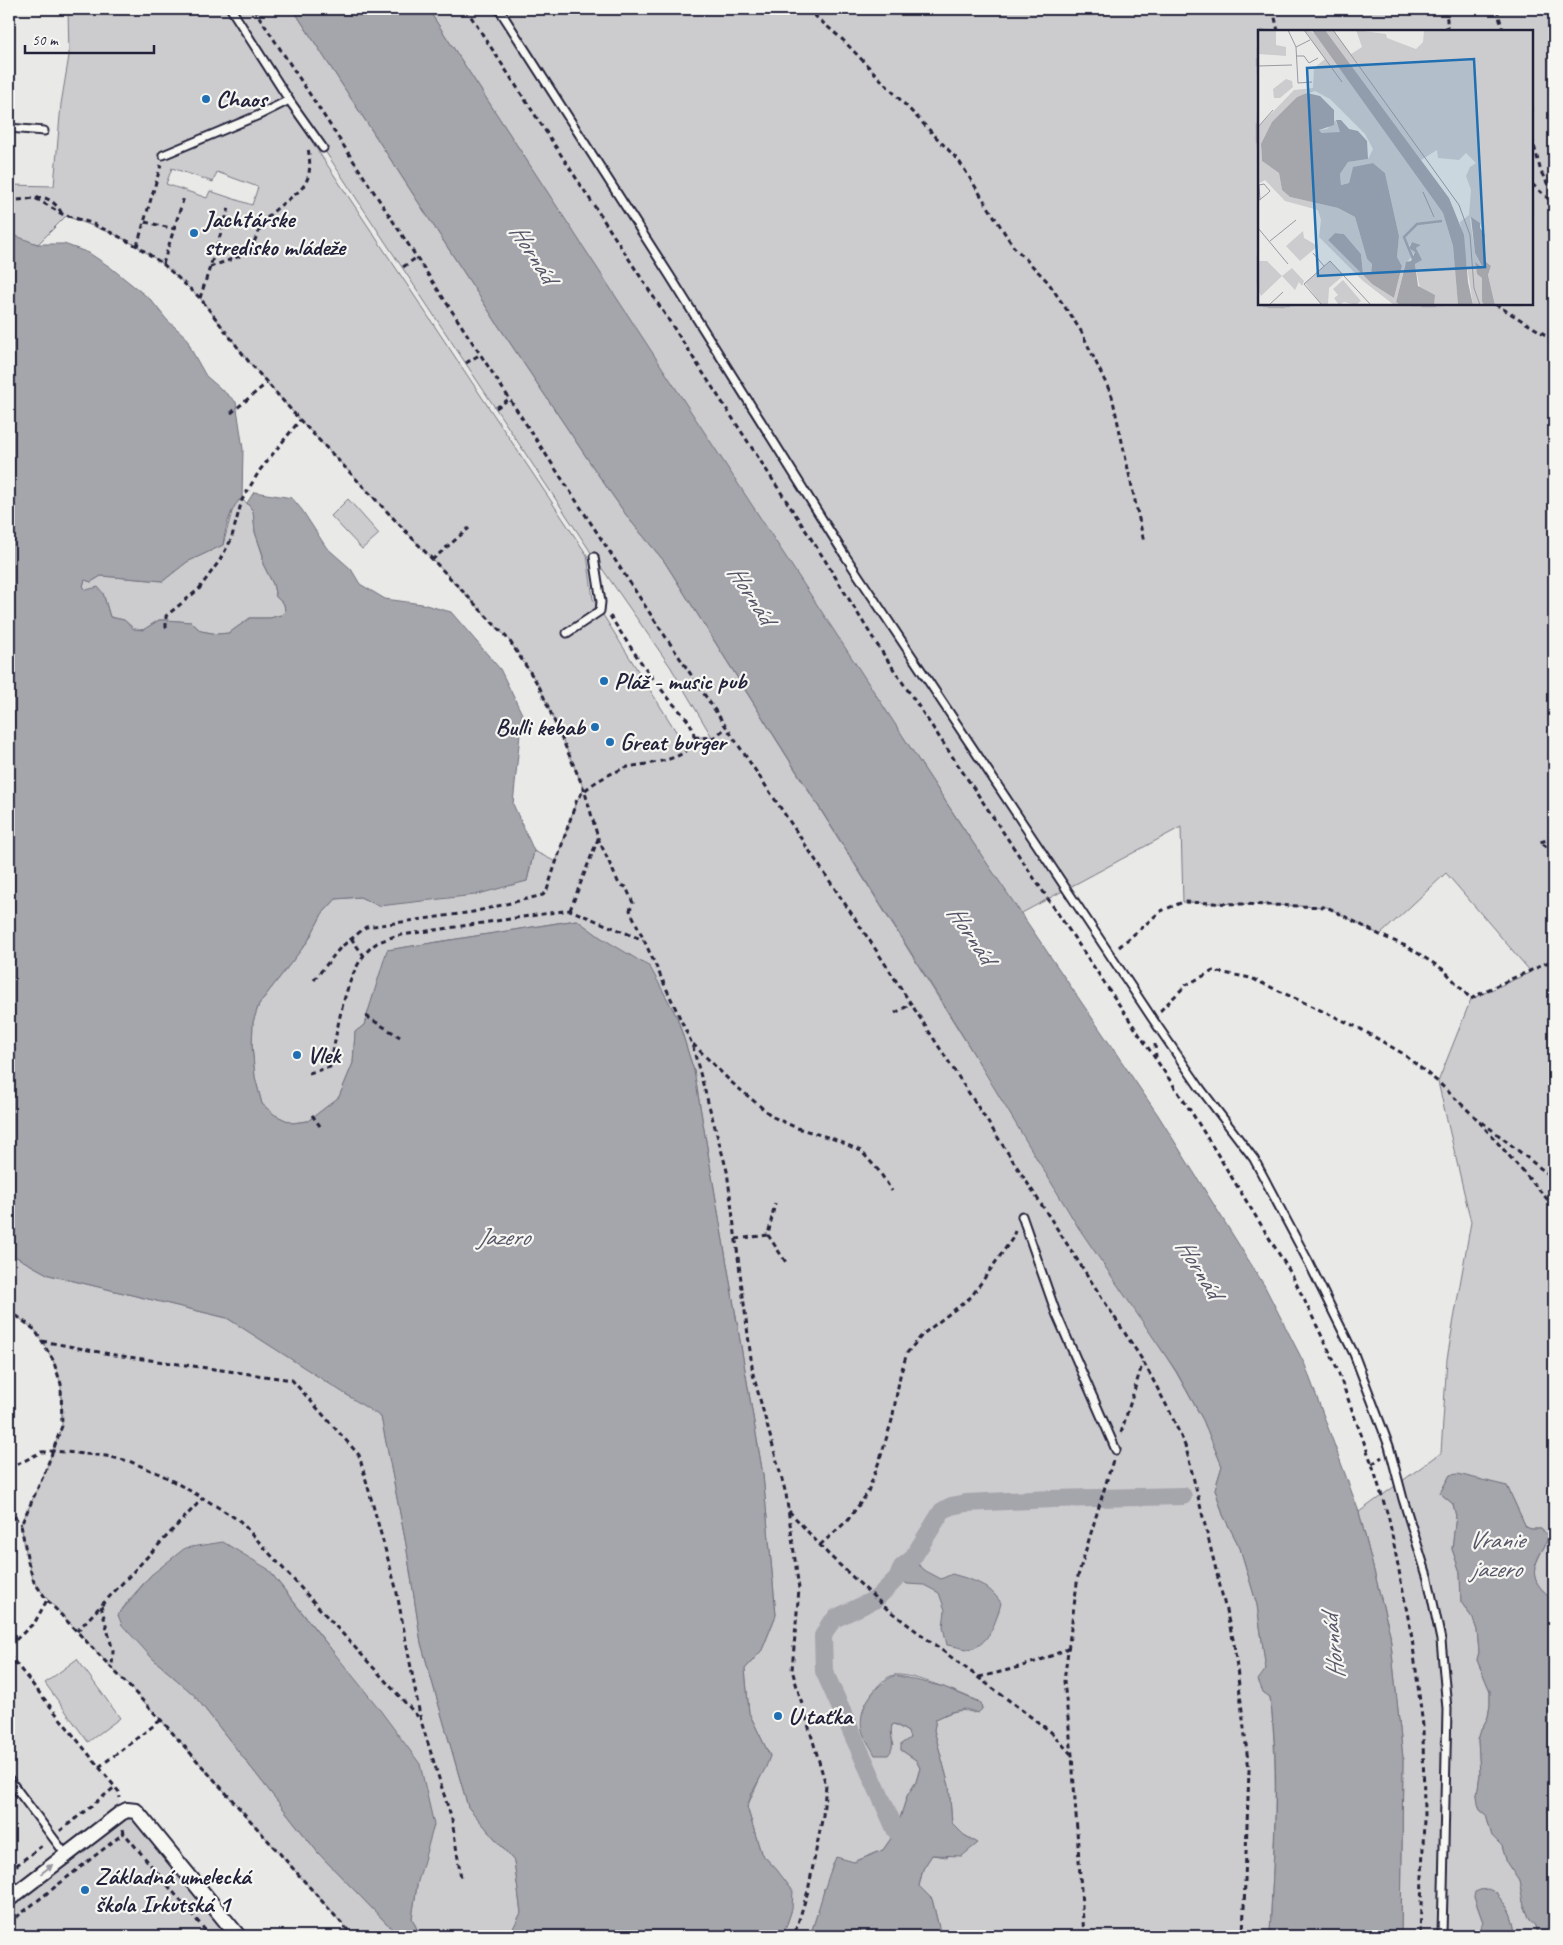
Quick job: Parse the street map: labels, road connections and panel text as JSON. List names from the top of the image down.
{
  "water": ["Hornád", "Jazero", "Vranie jazero"],
  "places": [
    "Chaos",
    "Jachtárske stredisko mládeže",
    "Pláž - music pub",
    "Bulli kebab",
    "Great burger",
    "Vlek",
    "U taťka",
    "Základná umelecká škola Irkutská 1"
  ],
  "scale_bar": "50 m"
}
